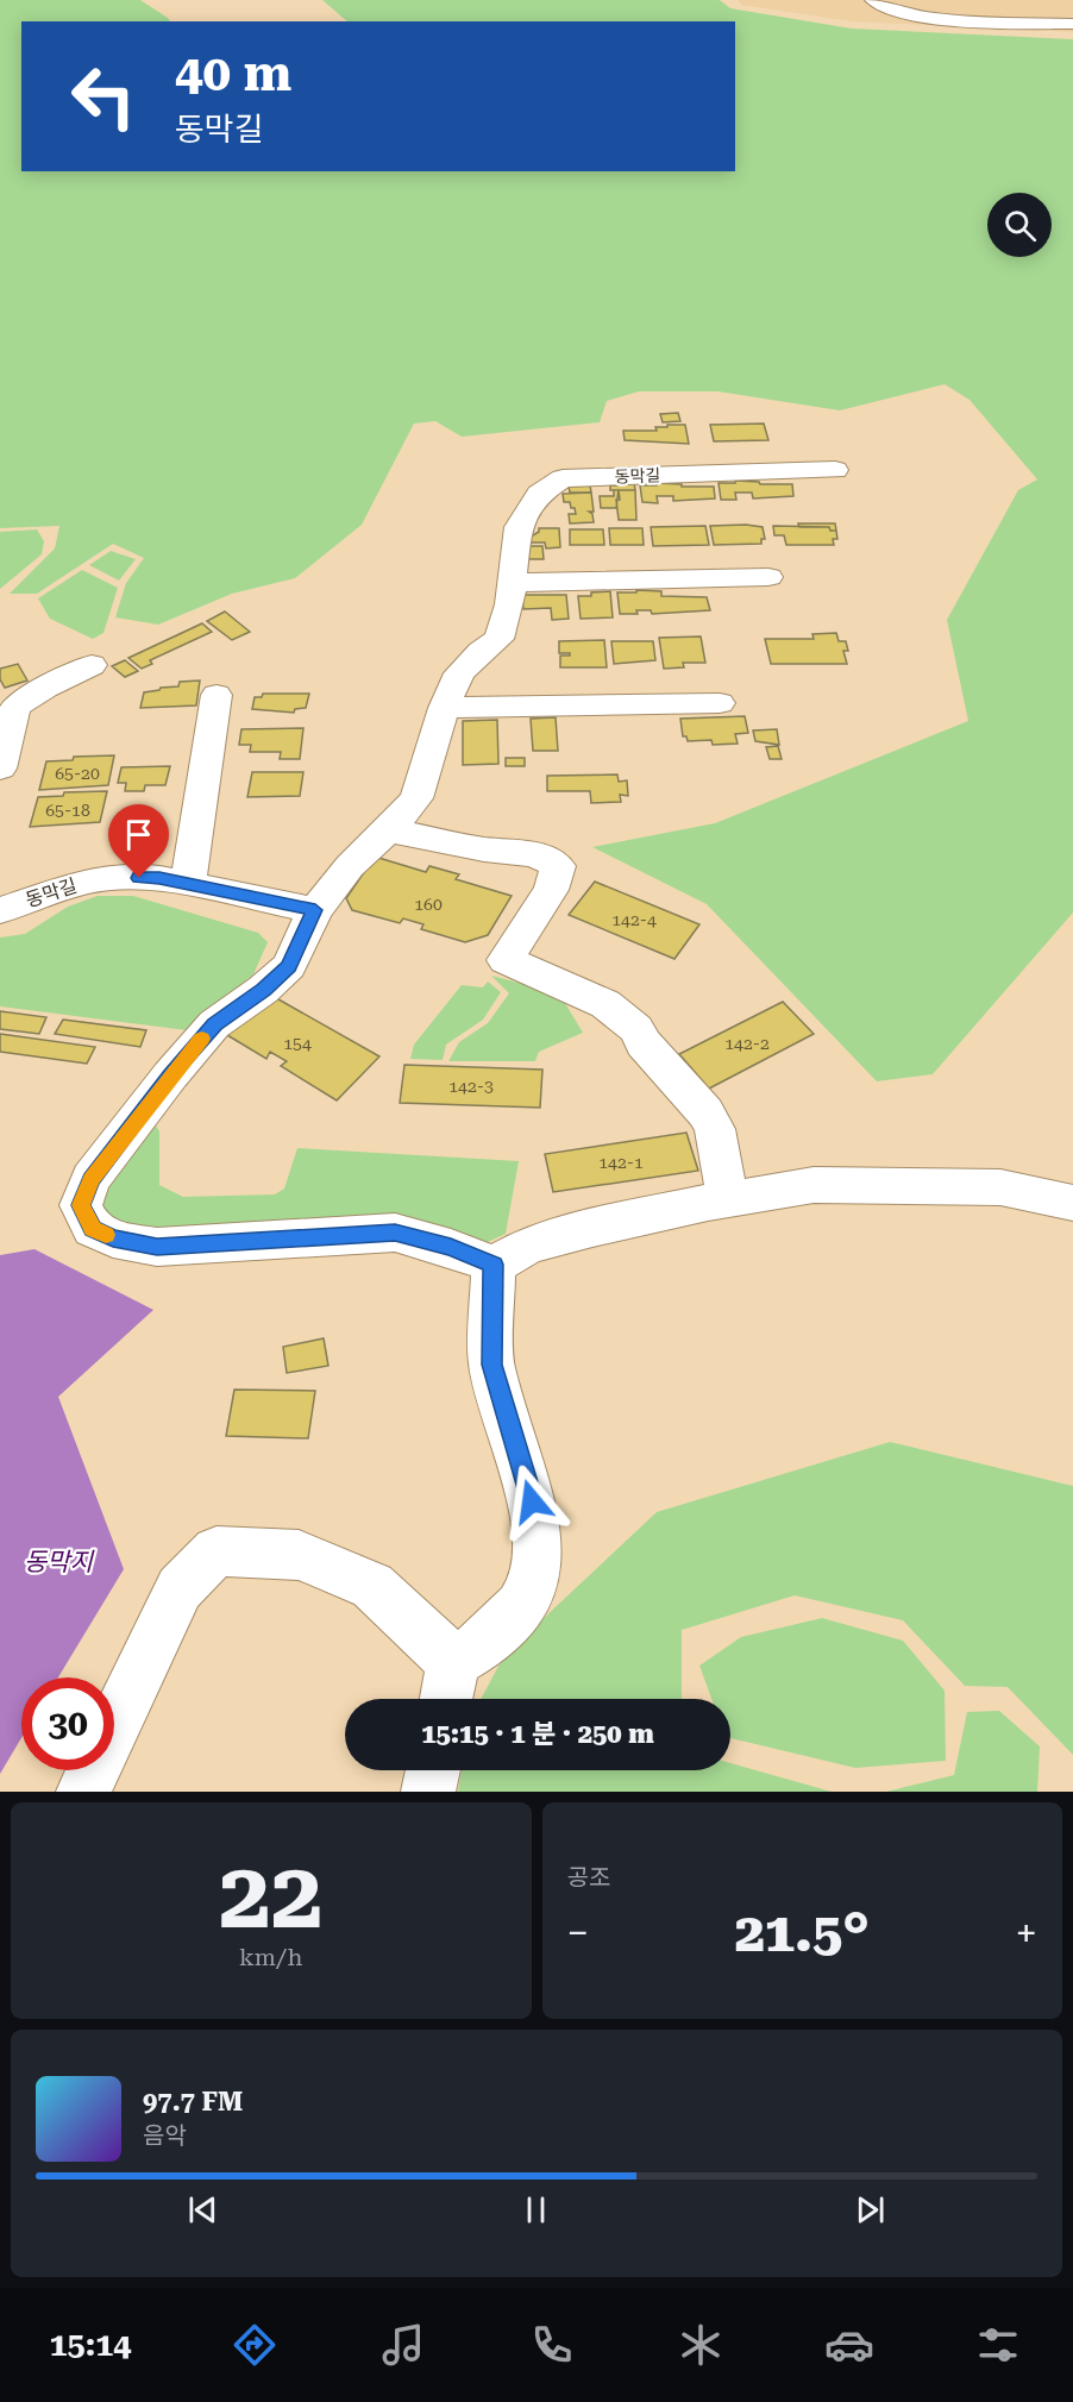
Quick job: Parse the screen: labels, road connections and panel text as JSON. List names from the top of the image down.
{
  "streets": {
    "street": ["동막길"]
  },
  "water": ["동막지"],
  "house_numbers": [
    "65-20",
    "65-18",
    "160",
    "142-4",
    "154",
    "142-2",
    "142-3",
    "142-1"
  ],
  "page": {
    "turn": ["40 m", "동막길"],
    "limit": "30",
    "trip": "15:15 · 1 분 · 250 m",
    "tile": [
      ["22", "km/h"],
      "공조"
    ],
    "heat": ["−", "21.5°", "+"],
    "song": ["97.7 FM", "음악"],
    "tabs": "15:14"
  }
}
